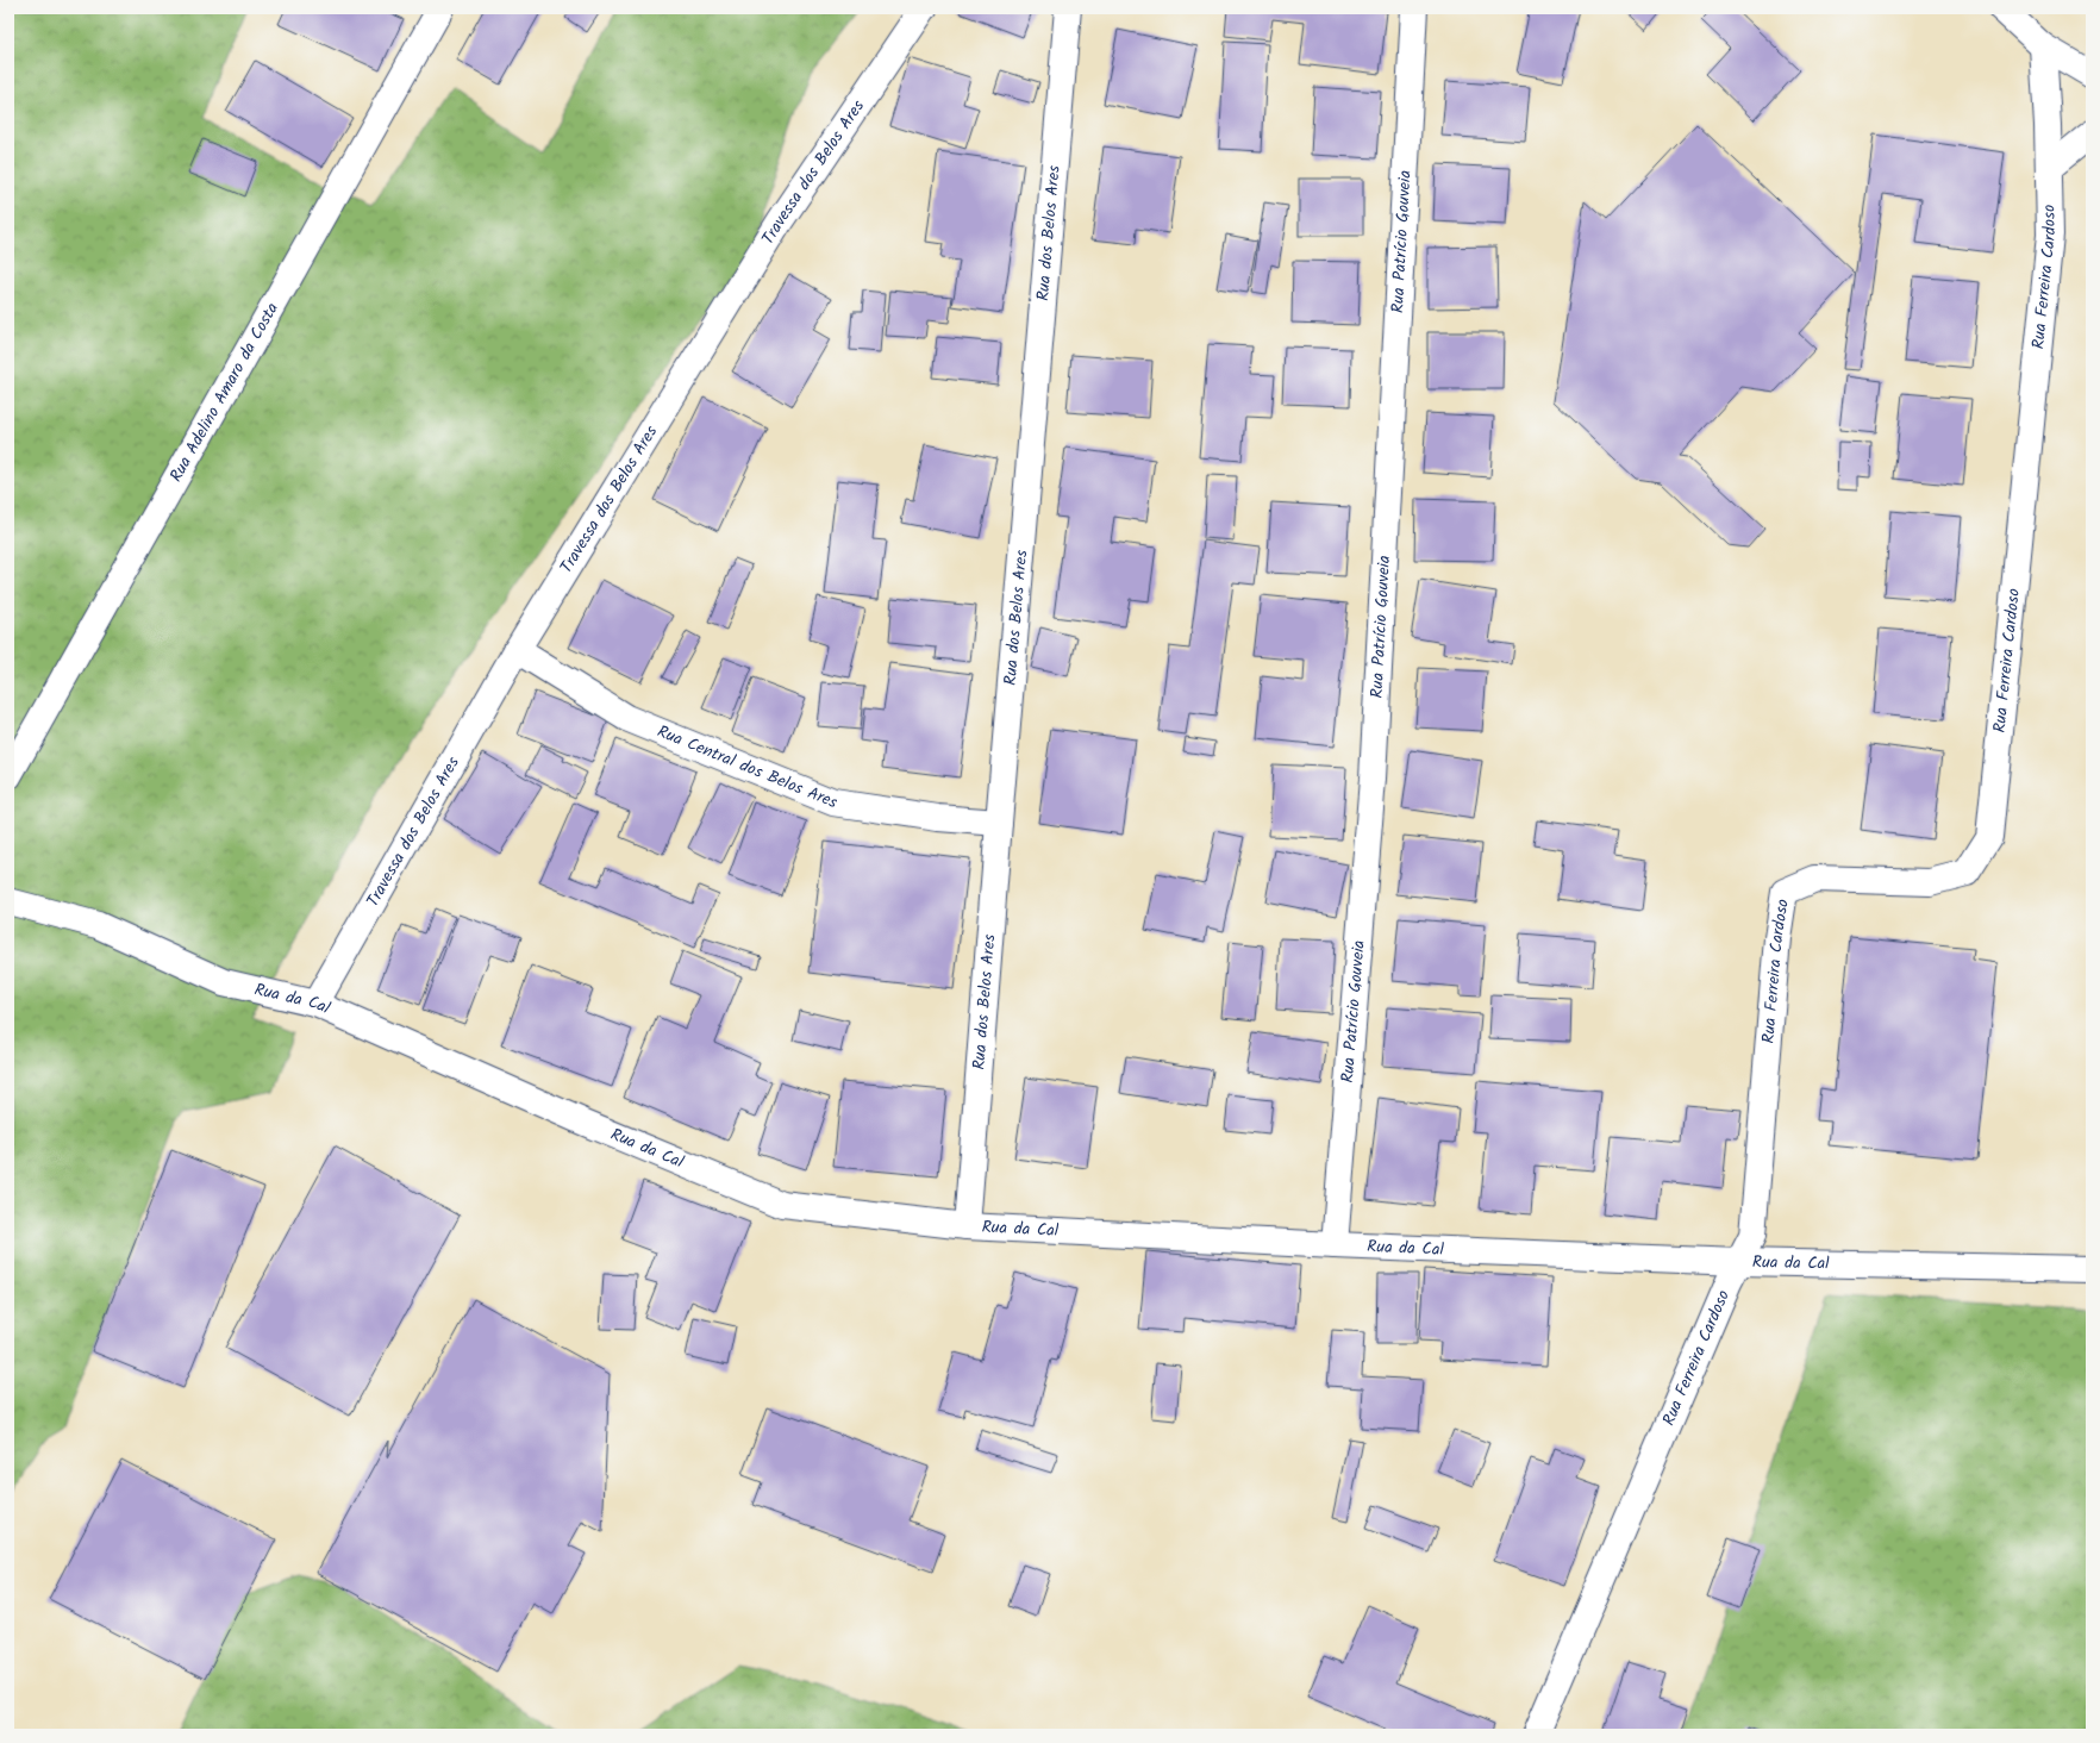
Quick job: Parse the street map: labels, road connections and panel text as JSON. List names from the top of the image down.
{
  "streets": {
    "street": [
      "Travessa dos Belos Ares",
      "Rua dos Belos Ares",
      "Rua Patrício Gouveia",
      "Rua Ferreira Cardoso",
      "Rua Adelino Amaro da Costa",
      "Rua Central dos Belos Ares",
      "Rua da Cal"
    ]
  },
  "crossings": [
    ["Travessa dos Belos Ares", "Rua Central dos Belos Ares"],
    ["Travessa dos Belos Ares", "Rua da Cal"],
    ["Rua dos Belos Ares", "Rua Central dos Belos Ares"],
    ["Rua dos Belos Ares", "Rua da Cal"],
    ["Rua Patrício Gouveia", "Rua da Cal"],
    ["Rua Ferreira Cardoso", "Rua da Cal"]
  ]
}
